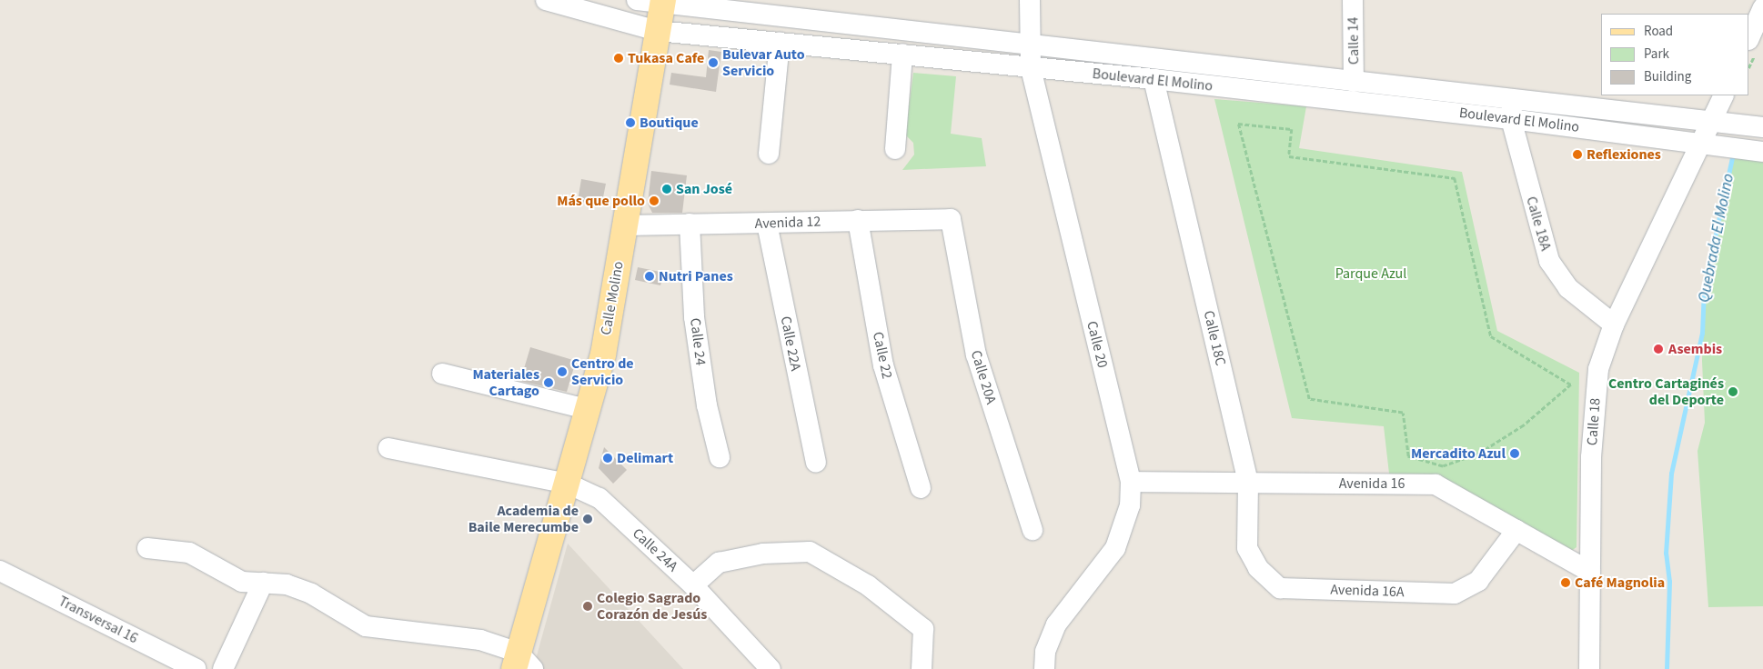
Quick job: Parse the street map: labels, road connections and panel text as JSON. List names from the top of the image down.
{
  "streets": {
    "main road": ["Calle Molino"],
    "street": [
      "Calle 14",
      "Boulevard El Molino",
      "Avenida 12",
      "Calle 18A",
      "Calle 18C",
      "Calle 24",
      "Calle 22A",
      "Calle 20",
      "Calle 22",
      "Calle 20A",
      "Calle 18",
      "Avenida 16",
      "Calle 24A",
      "Avenida 16A",
      "Transversal 16"
    ]
  },
  "crossings": [
    ["Calle 14", "Boulevard El Molino"],
    ["Boulevard El Molino", "Calle 18A"],
    ["Boulevard El Molino", "Calle Molino"],
    ["Boulevard El Molino", "Calle 18C"],
    ["Boulevard El Molino", "Calle 20"],
    ["Boulevard El Molino", "Calle 18"],
    ["Avenida 12", "Calle Molino"],
    ["Avenida 12", "Calle 24"],
    ["Avenida 12", "Calle 22A"],
    ["Avenida 12", "Calle 22"],
    ["Avenida 12", "Calle 20A"],
    ["Calle 18A", "Calle 18"],
    ["Calle Molino", "Calle 24A"],
    ["Calle 18C", "Avenida 16"],
    ["Calle 18C", "Avenida 16A"],
    ["Calle 20", "Avenida 16"],
    ["Calle 18", "Avenida 16"],
    ["Avenida 16", "Avenida 16A"]
  ],
  "water": ["Quebrada El Molino"],
  "parks": ["Parque Azul"],
  "places": [
    "Tukasa Cafe",
    "Bulevar Auto Servicio",
    "Boutique",
    "Reflexiones",
    "San José",
    "Más que pollo",
    "Nutri Panes",
    "Asembis",
    "Centro de Servicio",
    "Materiales Cartago",
    "Centro Cartaginés del Deporte",
    "Mercadito Azul",
    "Delimart",
    "Academia de Baile Merecumbe",
    "Café Magnolia",
    "Colegio Sagrado Corazón de Jesús"
  ],
  "legend": ["Road", "Park", "Building"]
}
